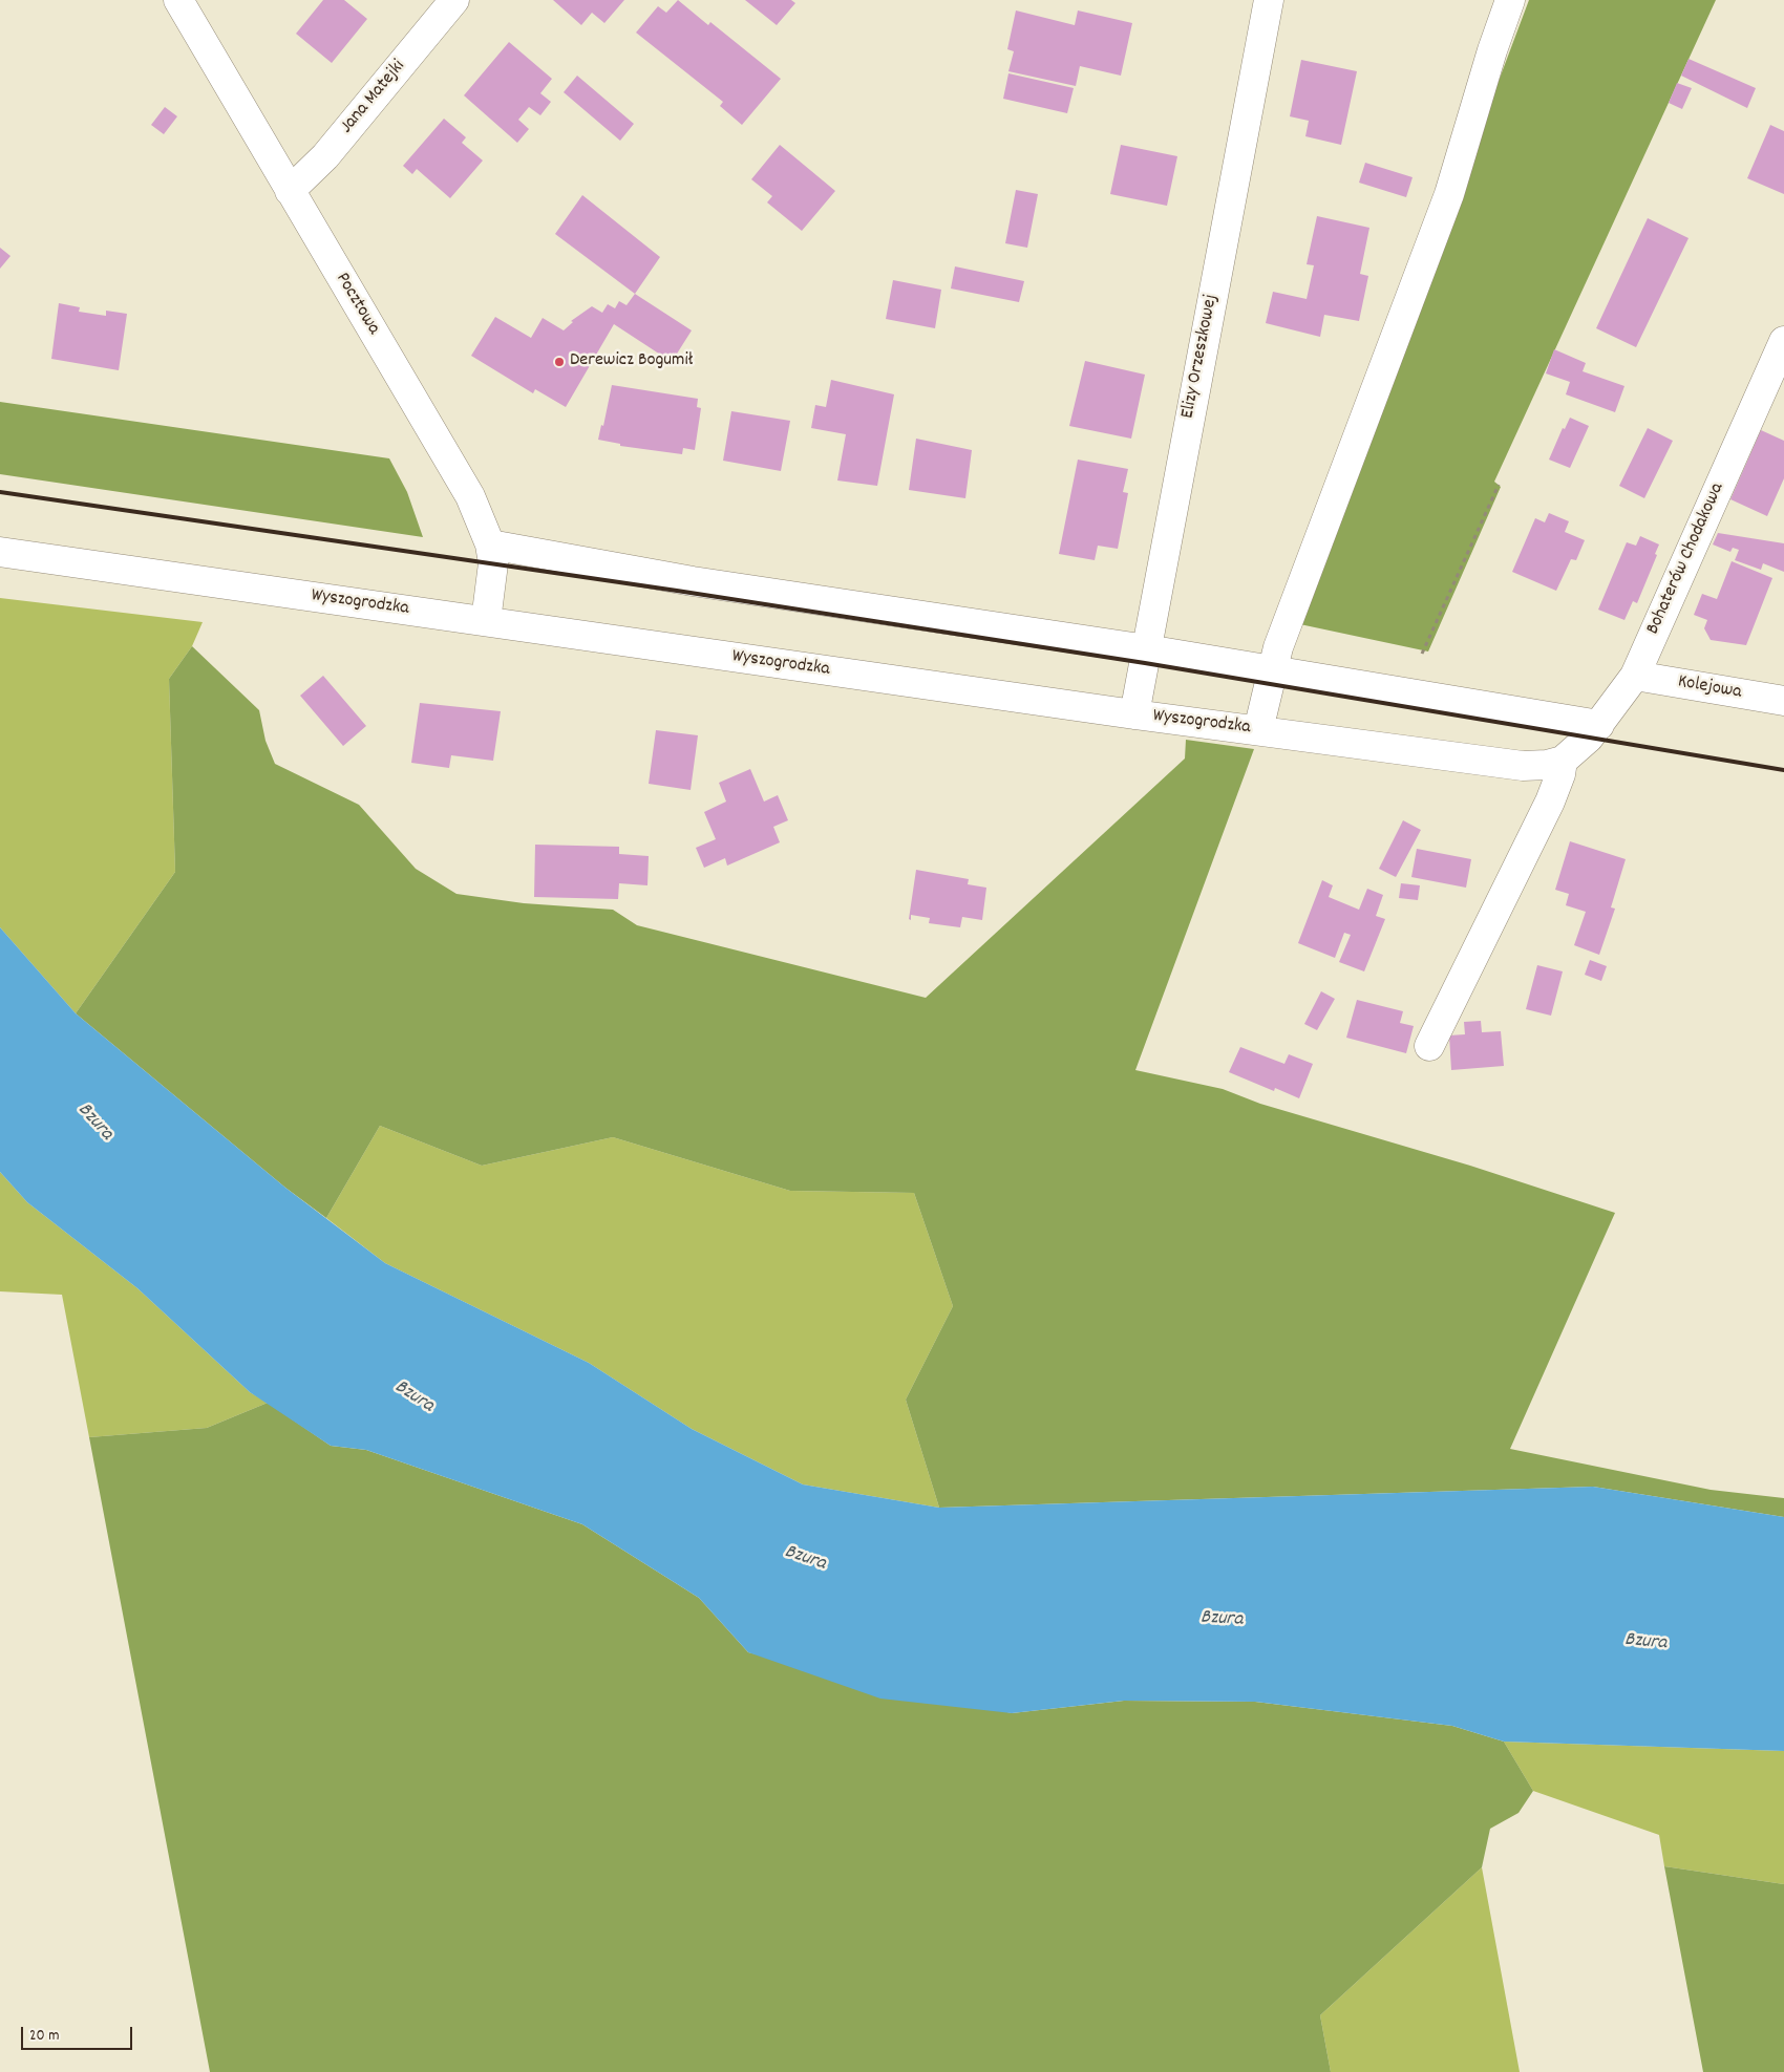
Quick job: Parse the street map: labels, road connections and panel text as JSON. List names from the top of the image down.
{
  "streets": {
    "street": [
      "Jana Matejki",
      "Pocztowa",
      "Elizy Orzeszkowej",
      "Bohaterów Chodakowa",
      "Wyszogrodzka",
      "Kolejowa"
    ]
  },
  "crossings": [
    ["Jana Matejki", "Pocztowa"],
    ["Pocztowa", "Wyszogrodzka"],
    ["Elizy Orzeszkowej", "Wyszogrodzka"],
    ["Bohaterów Chodakowa", "Wyszogrodzka"],
    ["Bohaterów Chodakowa", "Kolejowa"]
  ],
  "water": ["Bzura"],
  "places": ["Derewicz Bogumił"],
  "scale_bar": "20 m"
}
